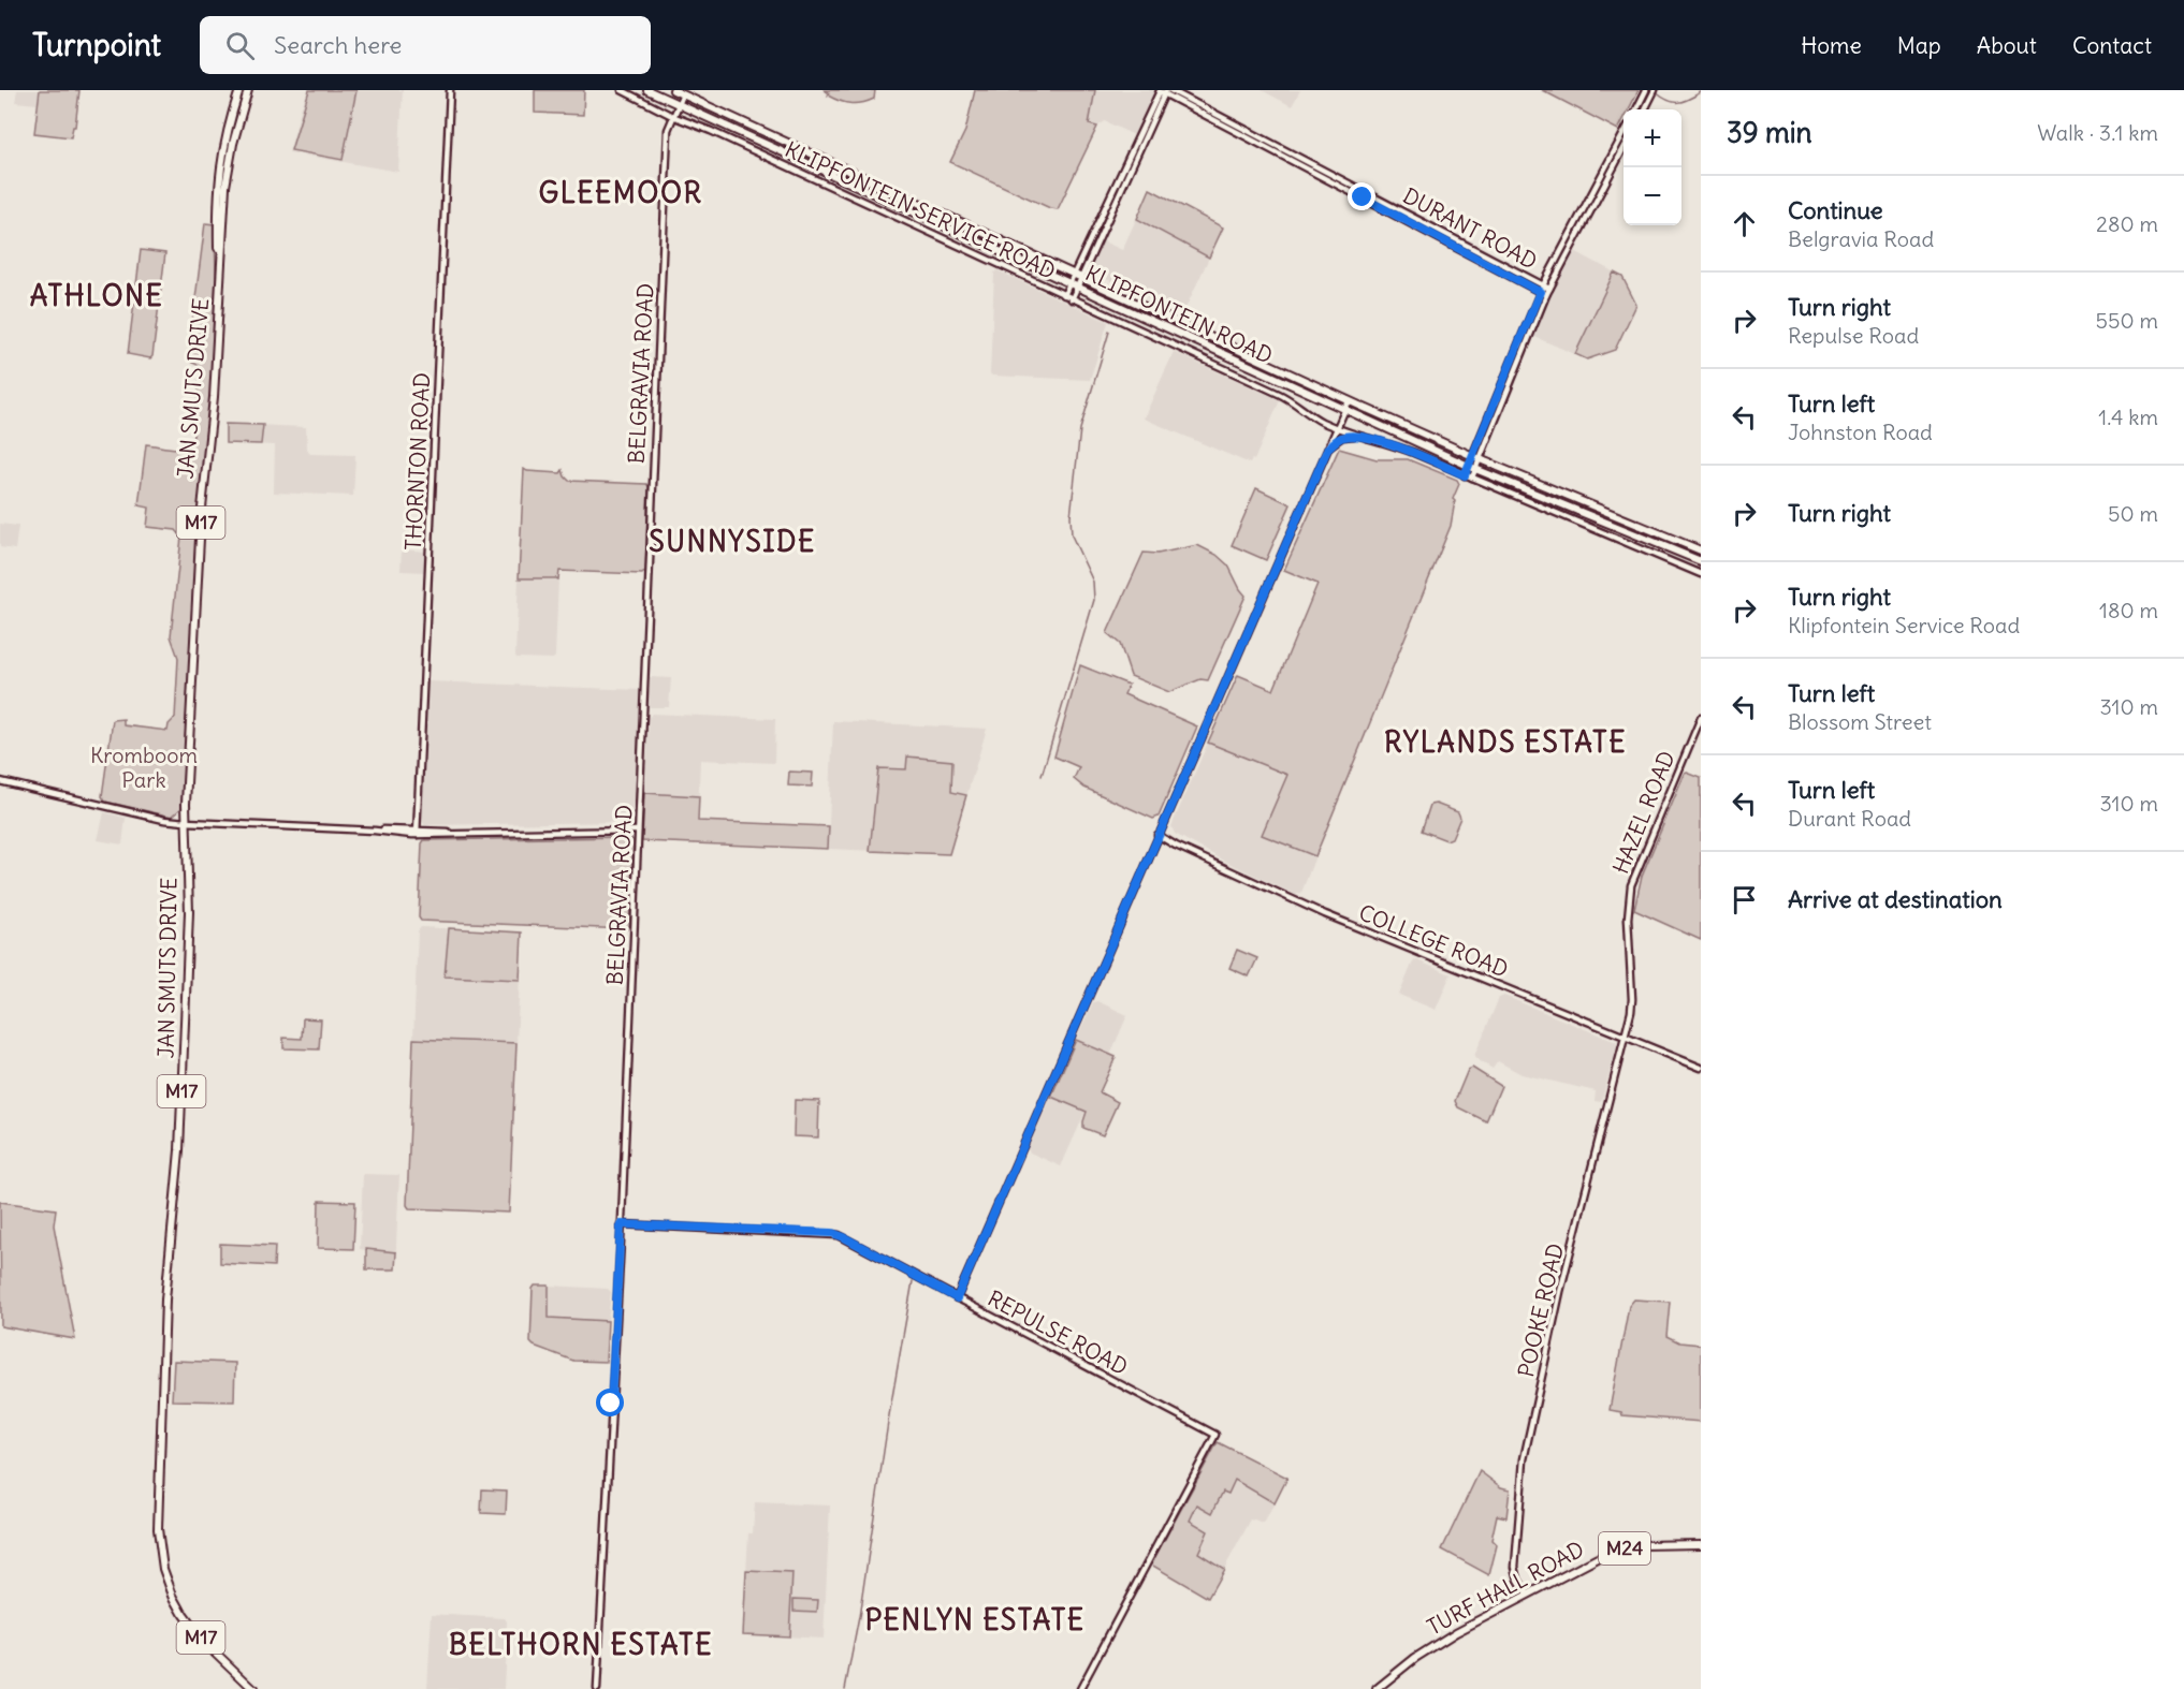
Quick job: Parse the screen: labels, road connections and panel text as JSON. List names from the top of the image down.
{
  "streets": {
    "main road": [
      "KLIPFONTEIN ROAD",
      "JAN SMUTS DRIVE",
      "M17",
      "M24",
      "TURF HALL ROAD"
    ],
    "street": [
      "KLIPFONTEIN SERVICE ROAD",
      "DURANT ROAD",
      "BELGRAVIA ROAD",
      "THORNTON ROAD",
      "HAZEL ROAD",
      "COLLEGE ROAD",
      "POOKE ROAD",
      "REPULSE ROAD"
    ]
  },
  "crossings": [
    ["KLIPFONTEIN SERVICE ROAD", "BELGRAVIA ROAD"],
    ["KLIPFONTEIN ROAD", "BELGRAVIA ROAD"],
    ["BELGRAVIA ROAD", "REPULSE ROAD"],
    ["HAZEL ROAD", "COLLEGE ROAD"],
    ["HAZEL ROAD", "POOKE ROAD"],
    ["COLLEGE ROAD", "POOKE ROAD"],
    ["POOKE ROAD", "TURF HALL ROAD"]
  ],
  "districts": [
    "GLEEMOOR",
    "ATHLONE",
    "SUNNYSIDE",
    "RYLANDS ESTATE",
    "PENLYN ESTATE",
    "BELTHORN ESTATE"
  ],
  "parks": ["Kromboom Park"],
  "page": {
    "header": "Turnpoint",
    "search": "Search here",
    "nav": [
      "Home",
      "Map",
      "About",
      "Contact"
    ],
    "heading": ["39 min", "Walk · 3.1 km"],
    "map_buttons": ["+", "−"],
    "list": [
      ["Continue", "Belgravia Road", "280 m"],
      ["Turn right", "Repulse Road", "550 m"],
      ["Turn left", "Johnston Road", "1.4 km"],
      ["Turn right", "50 m"],
      ["Turn right", "Klipfontein Service Road", "180 m"],
      ["Turn left", "Blossom Street", "310 m"],
      ["Turn left", "Durant Road", "310 m"],
      "Arrive at destination"
    ]
  }
}
